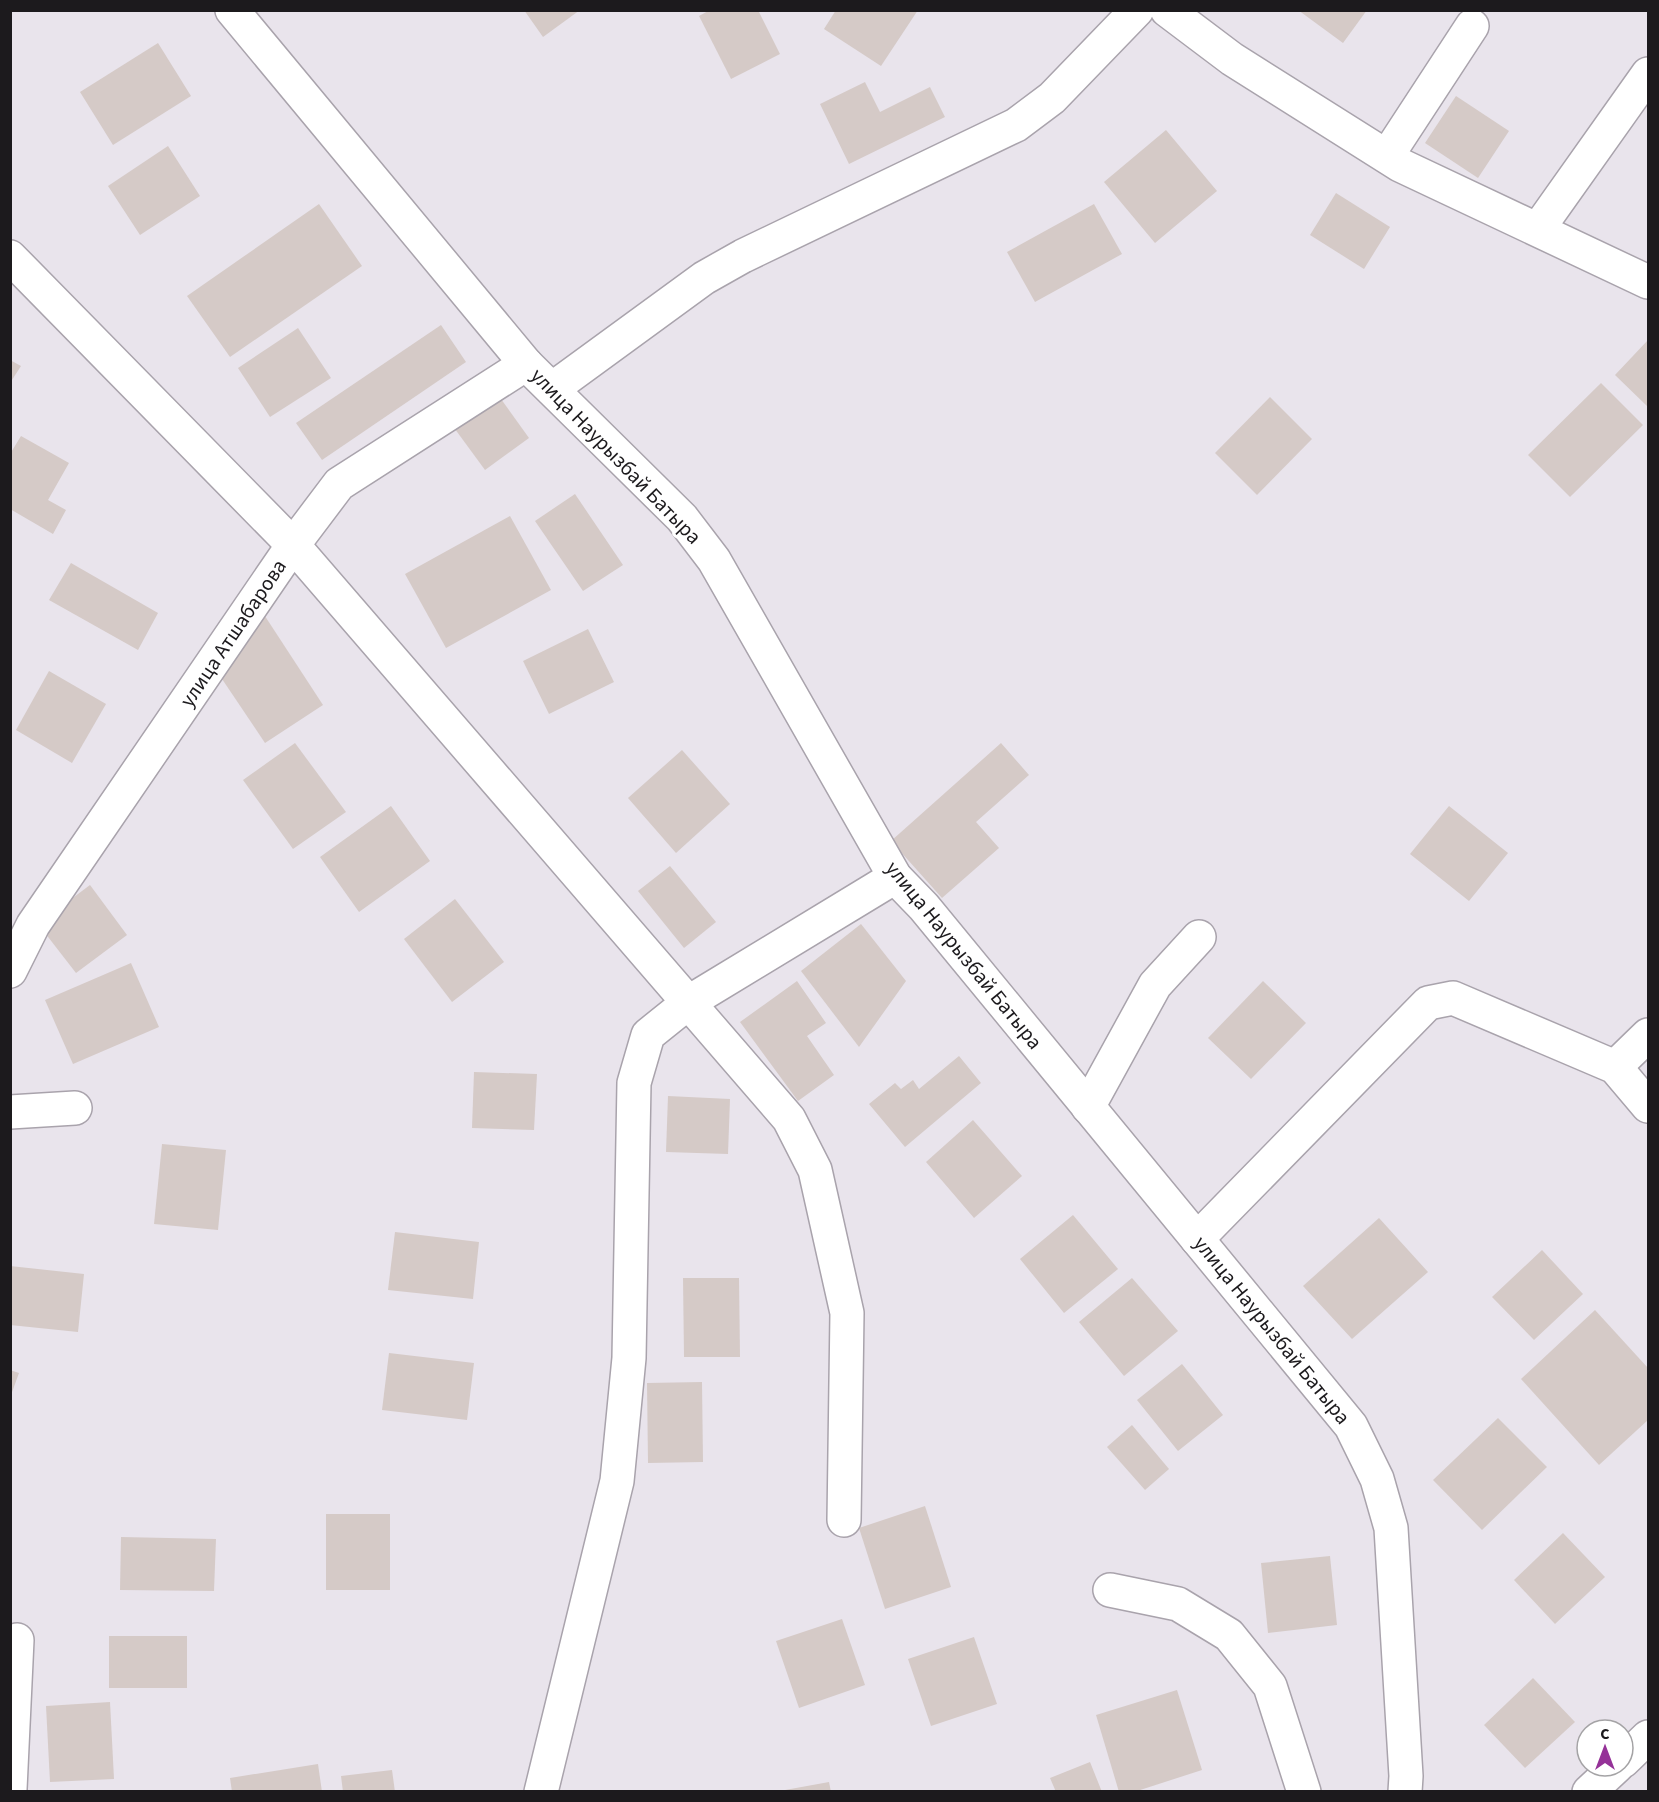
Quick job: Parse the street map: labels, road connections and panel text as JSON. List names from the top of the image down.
{
  "streets": {
    "street": ["улица Наурызбай Батыра", "улица Атшабарова"]
  },
  "crossings": [
    ["улица Наурызбай Батыра", "улица Атшабарова"]
  ],
  "north": "top"
}
